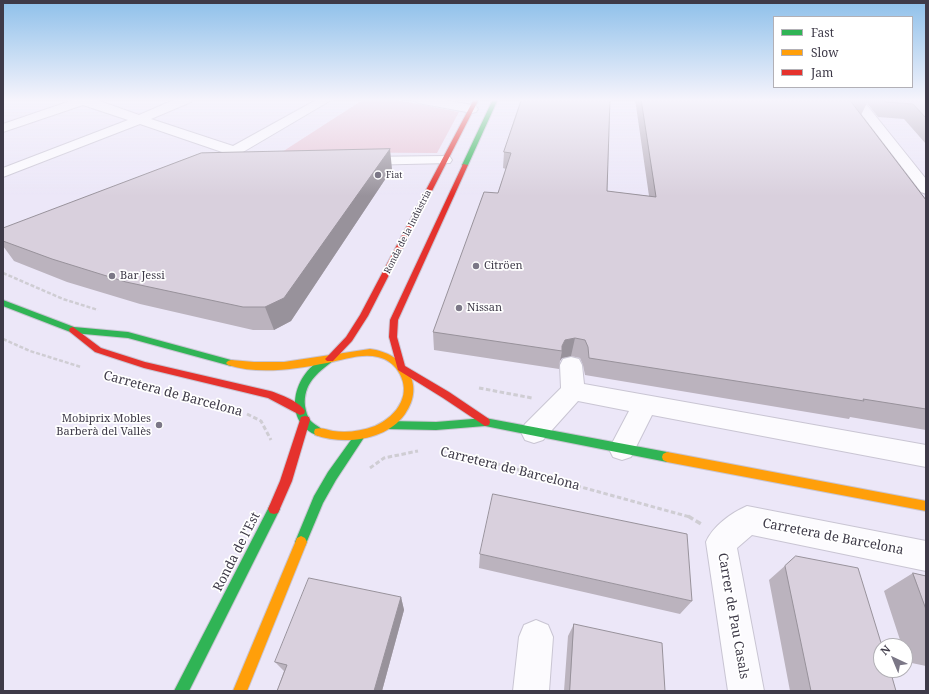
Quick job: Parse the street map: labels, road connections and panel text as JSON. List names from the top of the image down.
{
  "streets": {
    "street": [
      "Ronda de la Indústria",
      "Carretera de Barcelona",
      "Ronda de l'Est",
      "Carrer de Pau Casals"
    ]
  },
  "crossings": [
    ["Ronda de la Indústria", "Ronda de l'Est"],
    ["Carretera de Barcelona", "Carrer de Pau Casals"]
  ],
  "places": [
    "Fiat",
    "Citröen",
    "Bar Jessi",
    "Nissan",
    "Mobiprix Mobles Barberà del Vallès"
  ],
  "legend": ["Fast", "Slow", "Jam"],
  "north": "top left"
}
